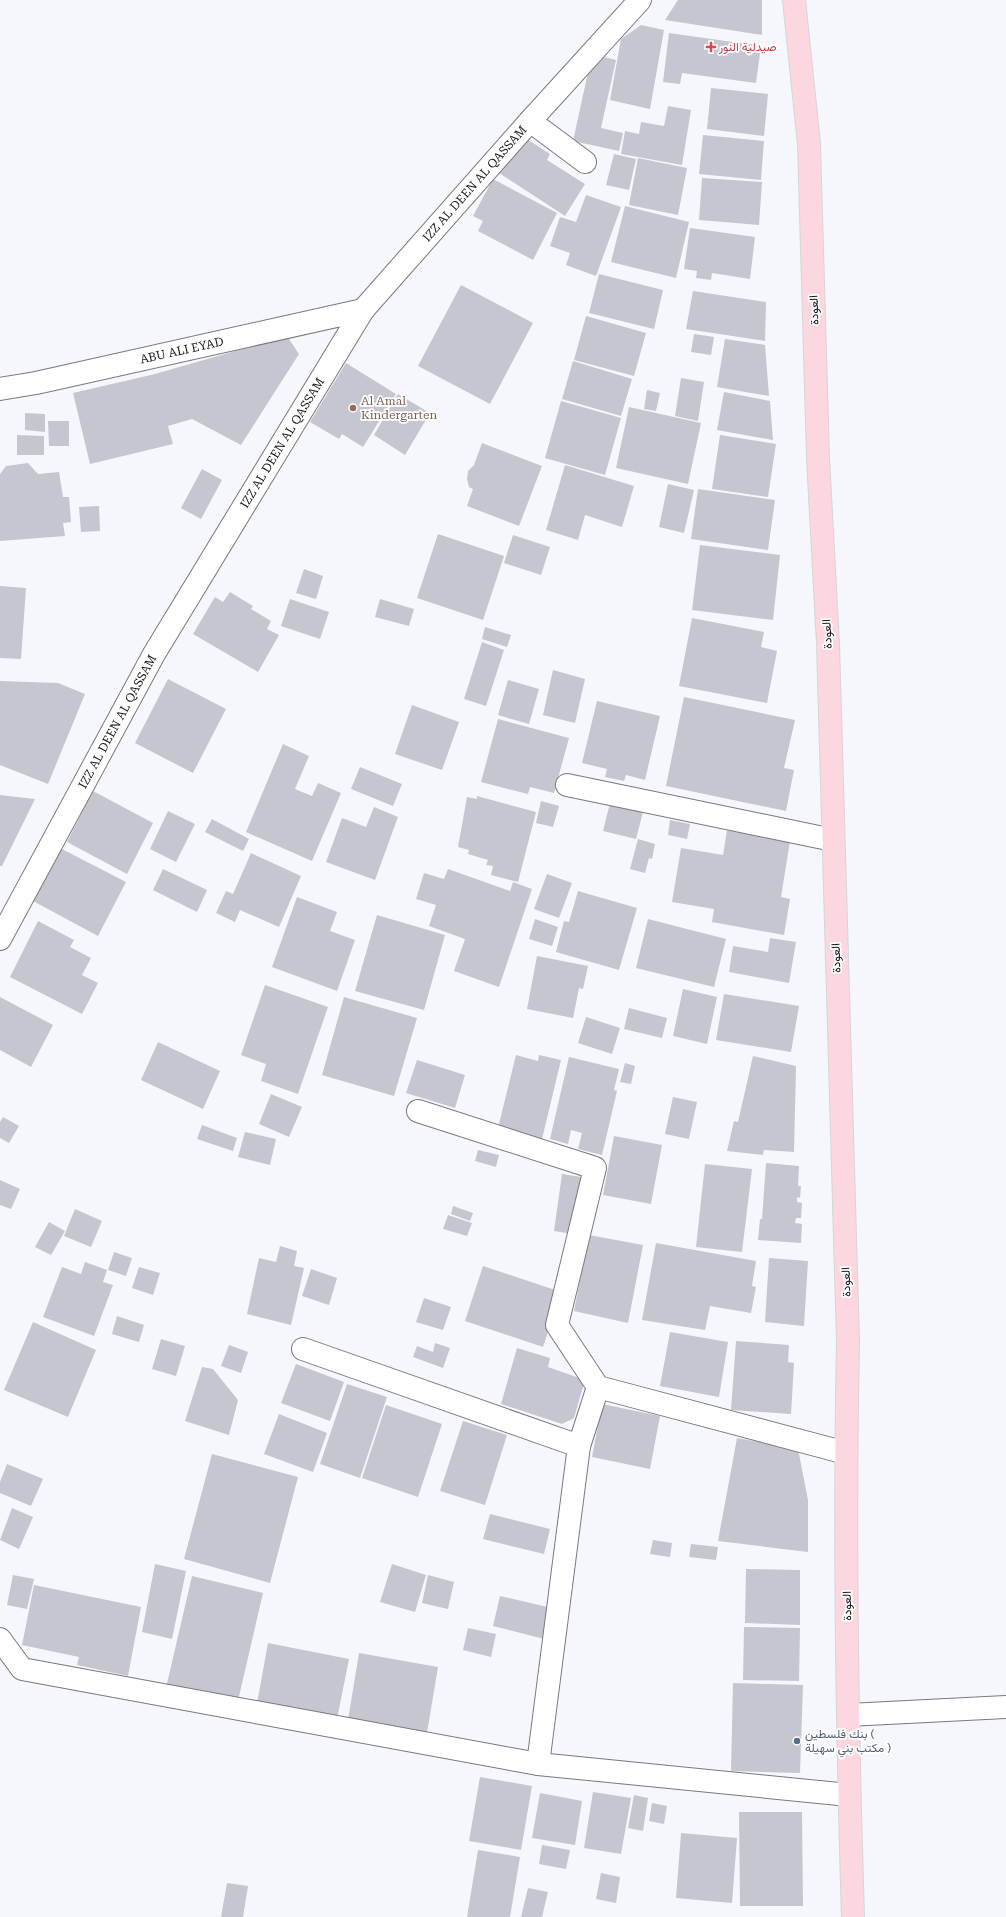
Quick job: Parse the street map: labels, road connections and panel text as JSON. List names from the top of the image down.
{
  "streets": {
    "main road": ["العودة"],
    "street": ["IZZ AL DEEN AL QASSAM", "ABU ALI EYAD"]
  },
  "crossings": [
    ["IZZ AL DEEN AL QASSAM", "ABU ALI EYAD"]
  ],
  "places": {
    "health": ["صيدلية النور"],
    "other": ["Al Amal Kindergarten", "بنك فلسطين ( مكتب بني سهيلة )"]
  }
}
